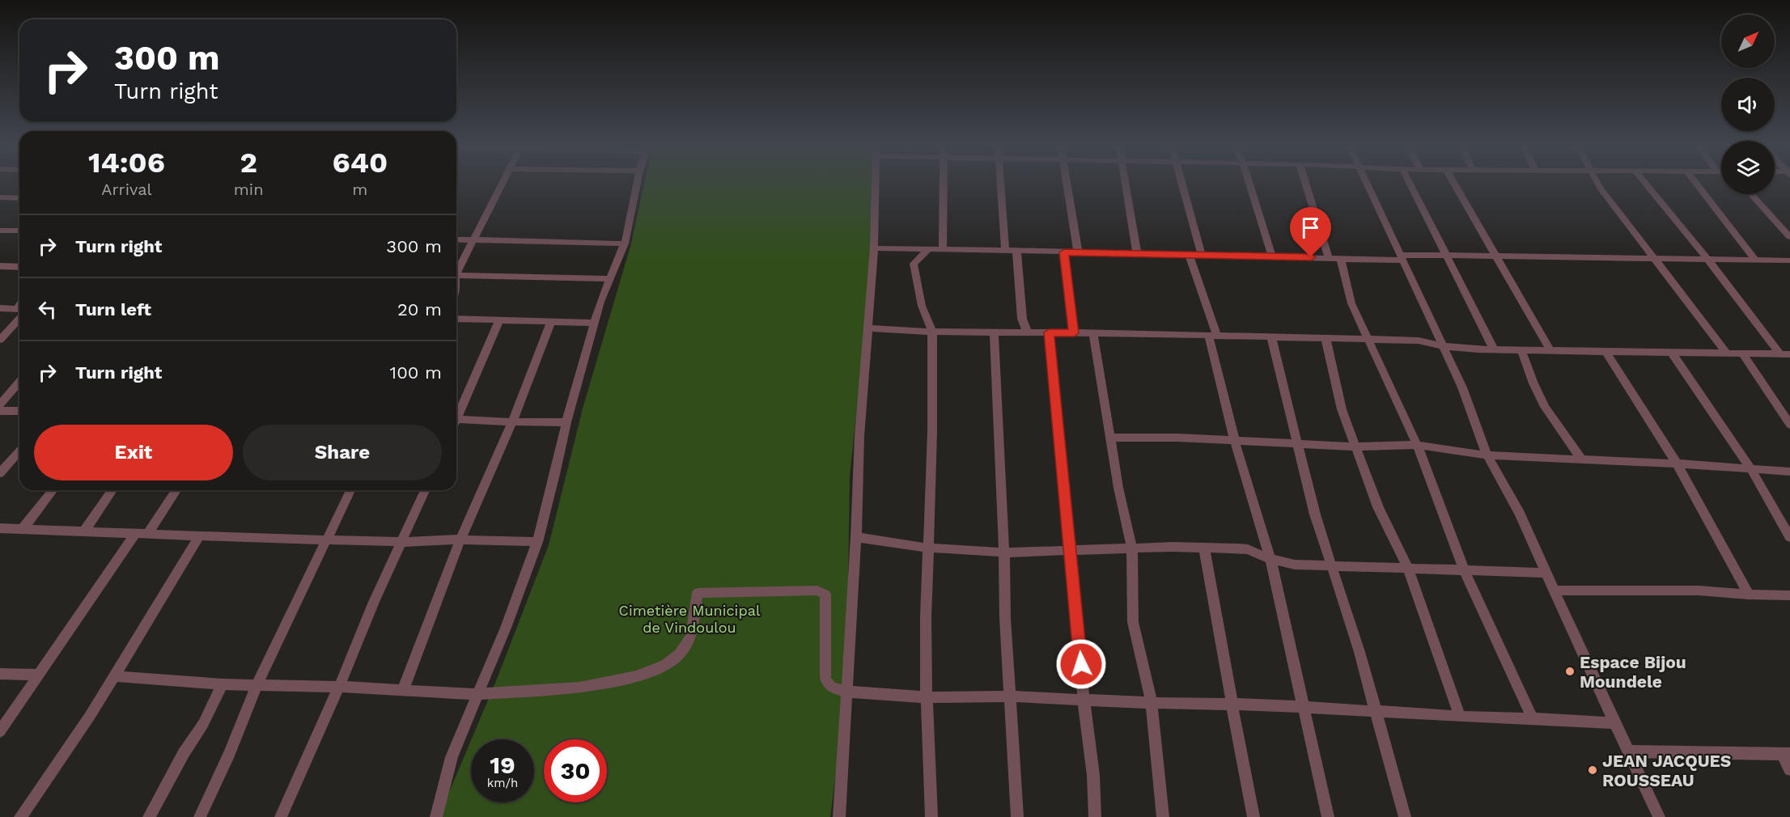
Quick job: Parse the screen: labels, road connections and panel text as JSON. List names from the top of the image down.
{
  "parks": ["Cimetière Municipal de Vindoulou"],
  "places": ["Espace Bijou Moundele", "JEAN JACQUES ROUSSEAU"],
  "north": "top right",
  "page": {
    "turn": ["300 m", "Turn right"],
    "eta": [
      "14:06",
      "Arrival",
      "2",
      "min",
      "640",
      "m"
    ],
    "list": [
      {
        "name": "Turn right",
        "value": "300 m"
      },
      {
        "name": "Turn left",
        "value": "20 m"
      },
      {
        "name": "Turn right",
        "value": "100 m"
      }
    ],
    "buttons": ["Exit", "Share"],
    "speed": "19 km/h",
    "limit": "30"
  }
}
